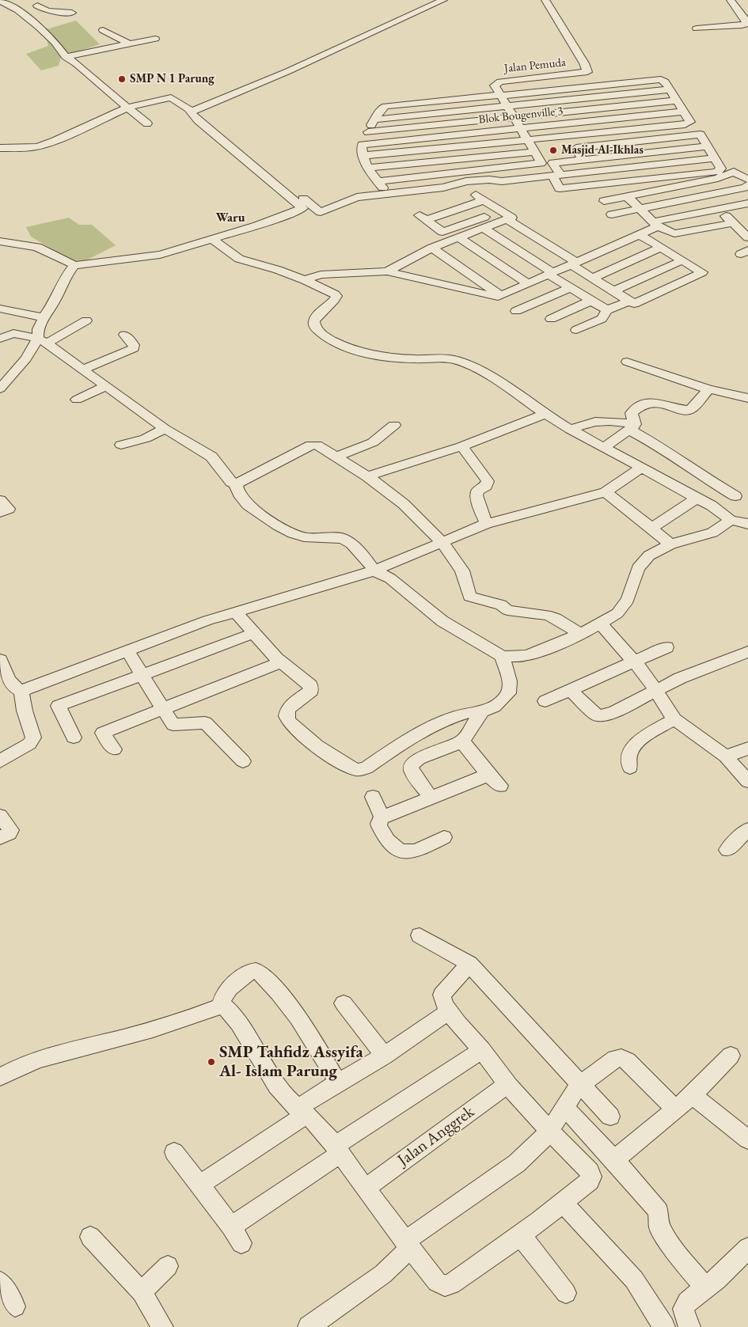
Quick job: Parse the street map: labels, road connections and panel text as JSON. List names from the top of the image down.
{
  "streets": {
    "street": ["Jalan Pemuda", "Blok Bougenville 3", "Jalan Anggrek"]
  },
  "crossings": [
    ["Jalan Pemuda", "Blok Bougenville 3"]
  ],
  "districts": ["Waru"],
  "places": ["SMP N 1 Parung", "Masjid Al-Ikhlas", "SMP Tahfidz Assyifa Al- Islam Parung"]
}
